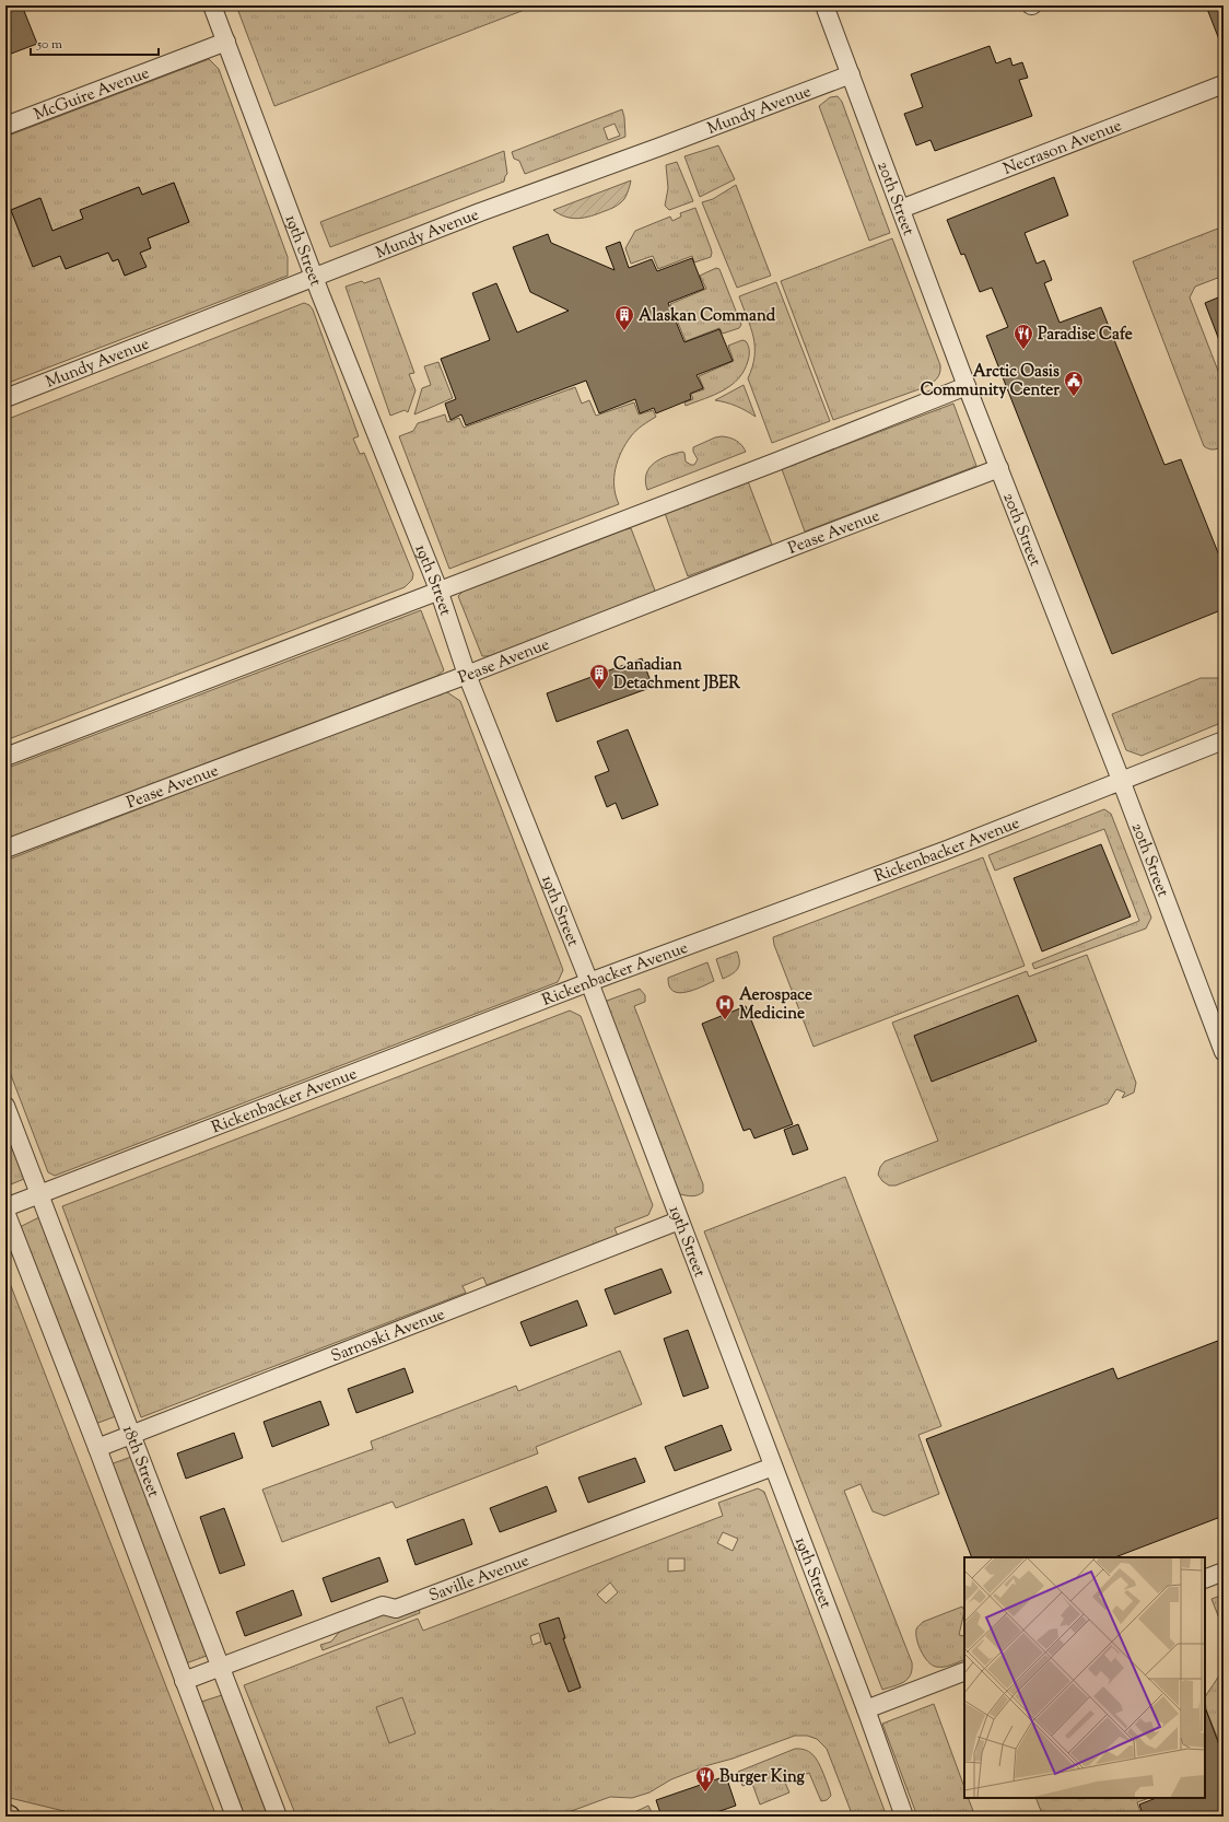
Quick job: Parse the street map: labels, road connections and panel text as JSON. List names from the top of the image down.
{
  "streets": {
    "street": [
      "McGuire Avenue",
      "Mundy Avenue",
      "Necrason Avenue",
      "20th Street",
      "19th Street",
      "Pease Avenue",
      "Rickenbacker Avenue",
      "Sarnoski Avenue",
      "18th Street",
      "Saville Avenue"
    ]
  },
  "crossings": [
    ["McGuire Avenue", "19th Street"],
    ["Mundy Avenue", "20th Street"],
    ["Mundy Avenue", "19th Street"],
    ["Necrason Avenue", "20th Street"],
    ["20th Street", "Pease Avenue"],
    ["20th Street", "Rickenbacker Avenue"],
    ["19th Street", "Pease Avenue"],
    ["19th Street", "Rickenbacker Avenue"],
    ["19th Street", "Sarnoski Avenue"],
    ["19th Street", "Saville Avenue"],
    ["Rickenbacker Avenue", "18th Street"],
    ["Sarnoski Avenue", "18th Street"],
    ["18th Street", "Saville Avenue"]
  ],
  "places": {
    "building": ["Alaskan Command", "Canadian Detachment JBER"],
    "restaurant": ["Paradise Cafe", "Burger King"],
    "public building": ["Arctic Oasis Community Center"],
    "hospital": ["Aerospace Medicine"]
  },
  "scale_bar": "50 m"
}
